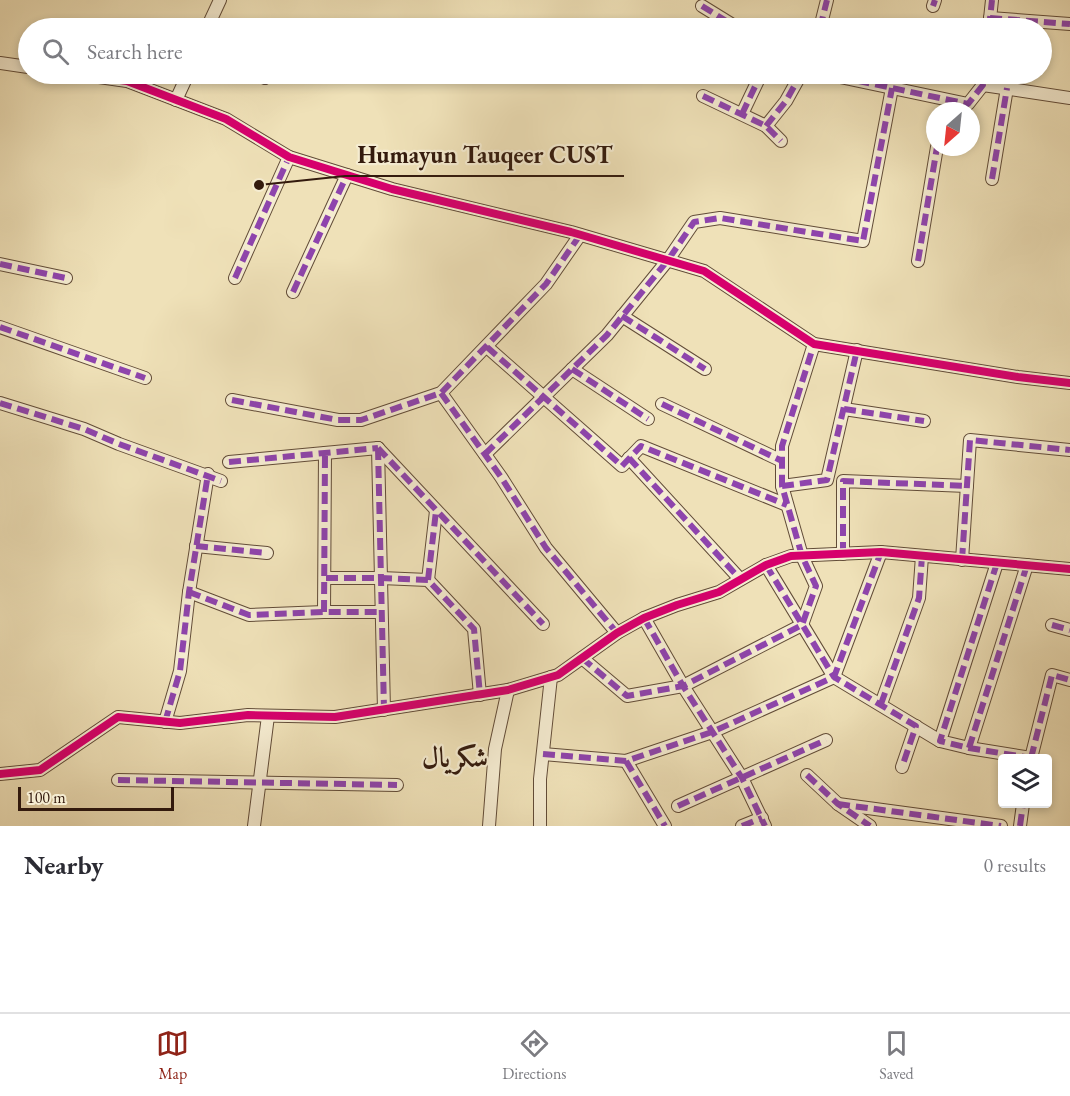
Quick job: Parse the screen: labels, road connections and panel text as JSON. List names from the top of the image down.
{
  "districts": ["شکریال"],
  "places": ["Humayun Tauqeer CUST"],
  "scale_bar": "100 m",
  "north": "bottom left",
  "page": {
    "search": "Search here",
    "scale": "100 m",
    "heading": ["Nearby", "0 results"],
    "nav": ["Map", "Directions", "Saved"]
  }
}
